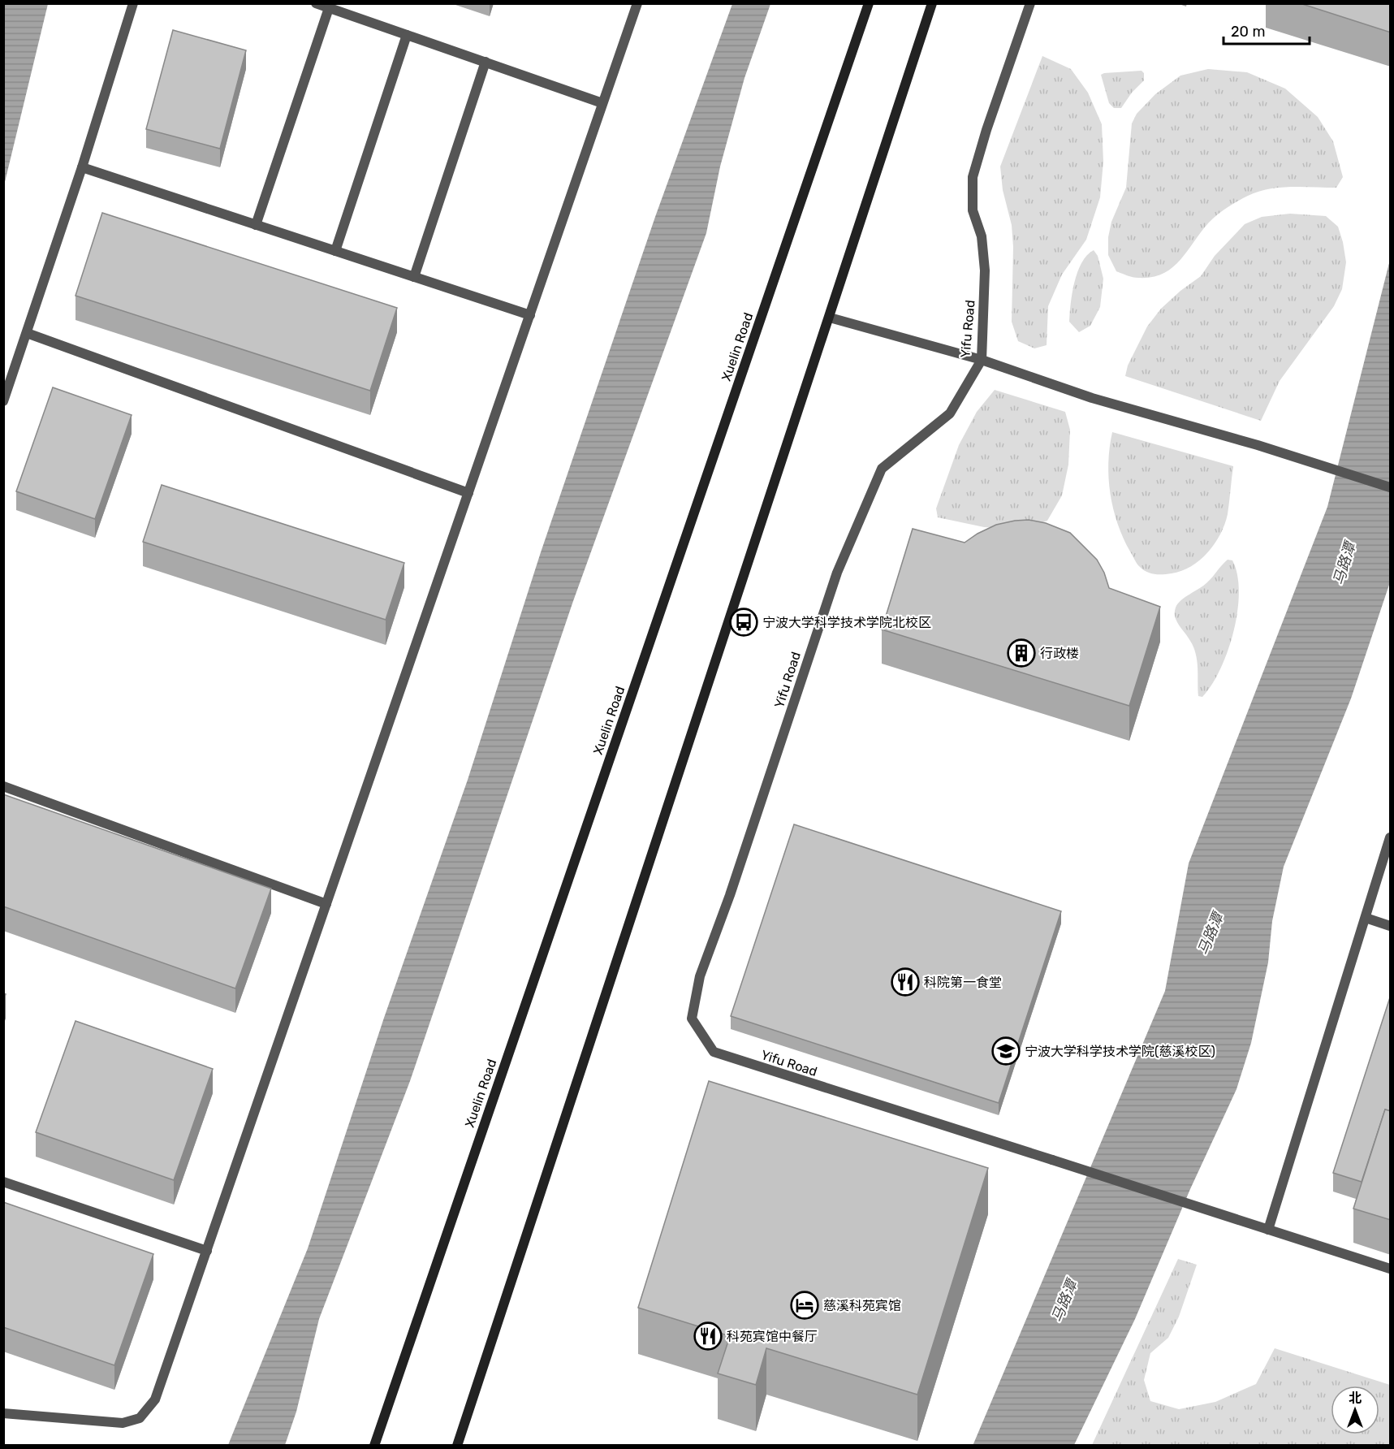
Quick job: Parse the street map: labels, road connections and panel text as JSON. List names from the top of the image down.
{
  "streets": {
    "main road": ["Xuelin Road"],
    "street": ["Yifu Road"]
  },
  "water": ["马路潭"],
  "places": {
    "bus stop": ["宁波大学科学技术学院北校区"],
    "building": ["行政楼"],
    "restaurant": ["科院第一食堂", "科苑宾馆中餐厅"],
    "school or university": ["宁波大学科学技术学院(慈溪校区)"],
    "hotel": ["慈溪科苑宾馆"]
  },
  "scale_bar": "20 m",
  "north": "top"
}
